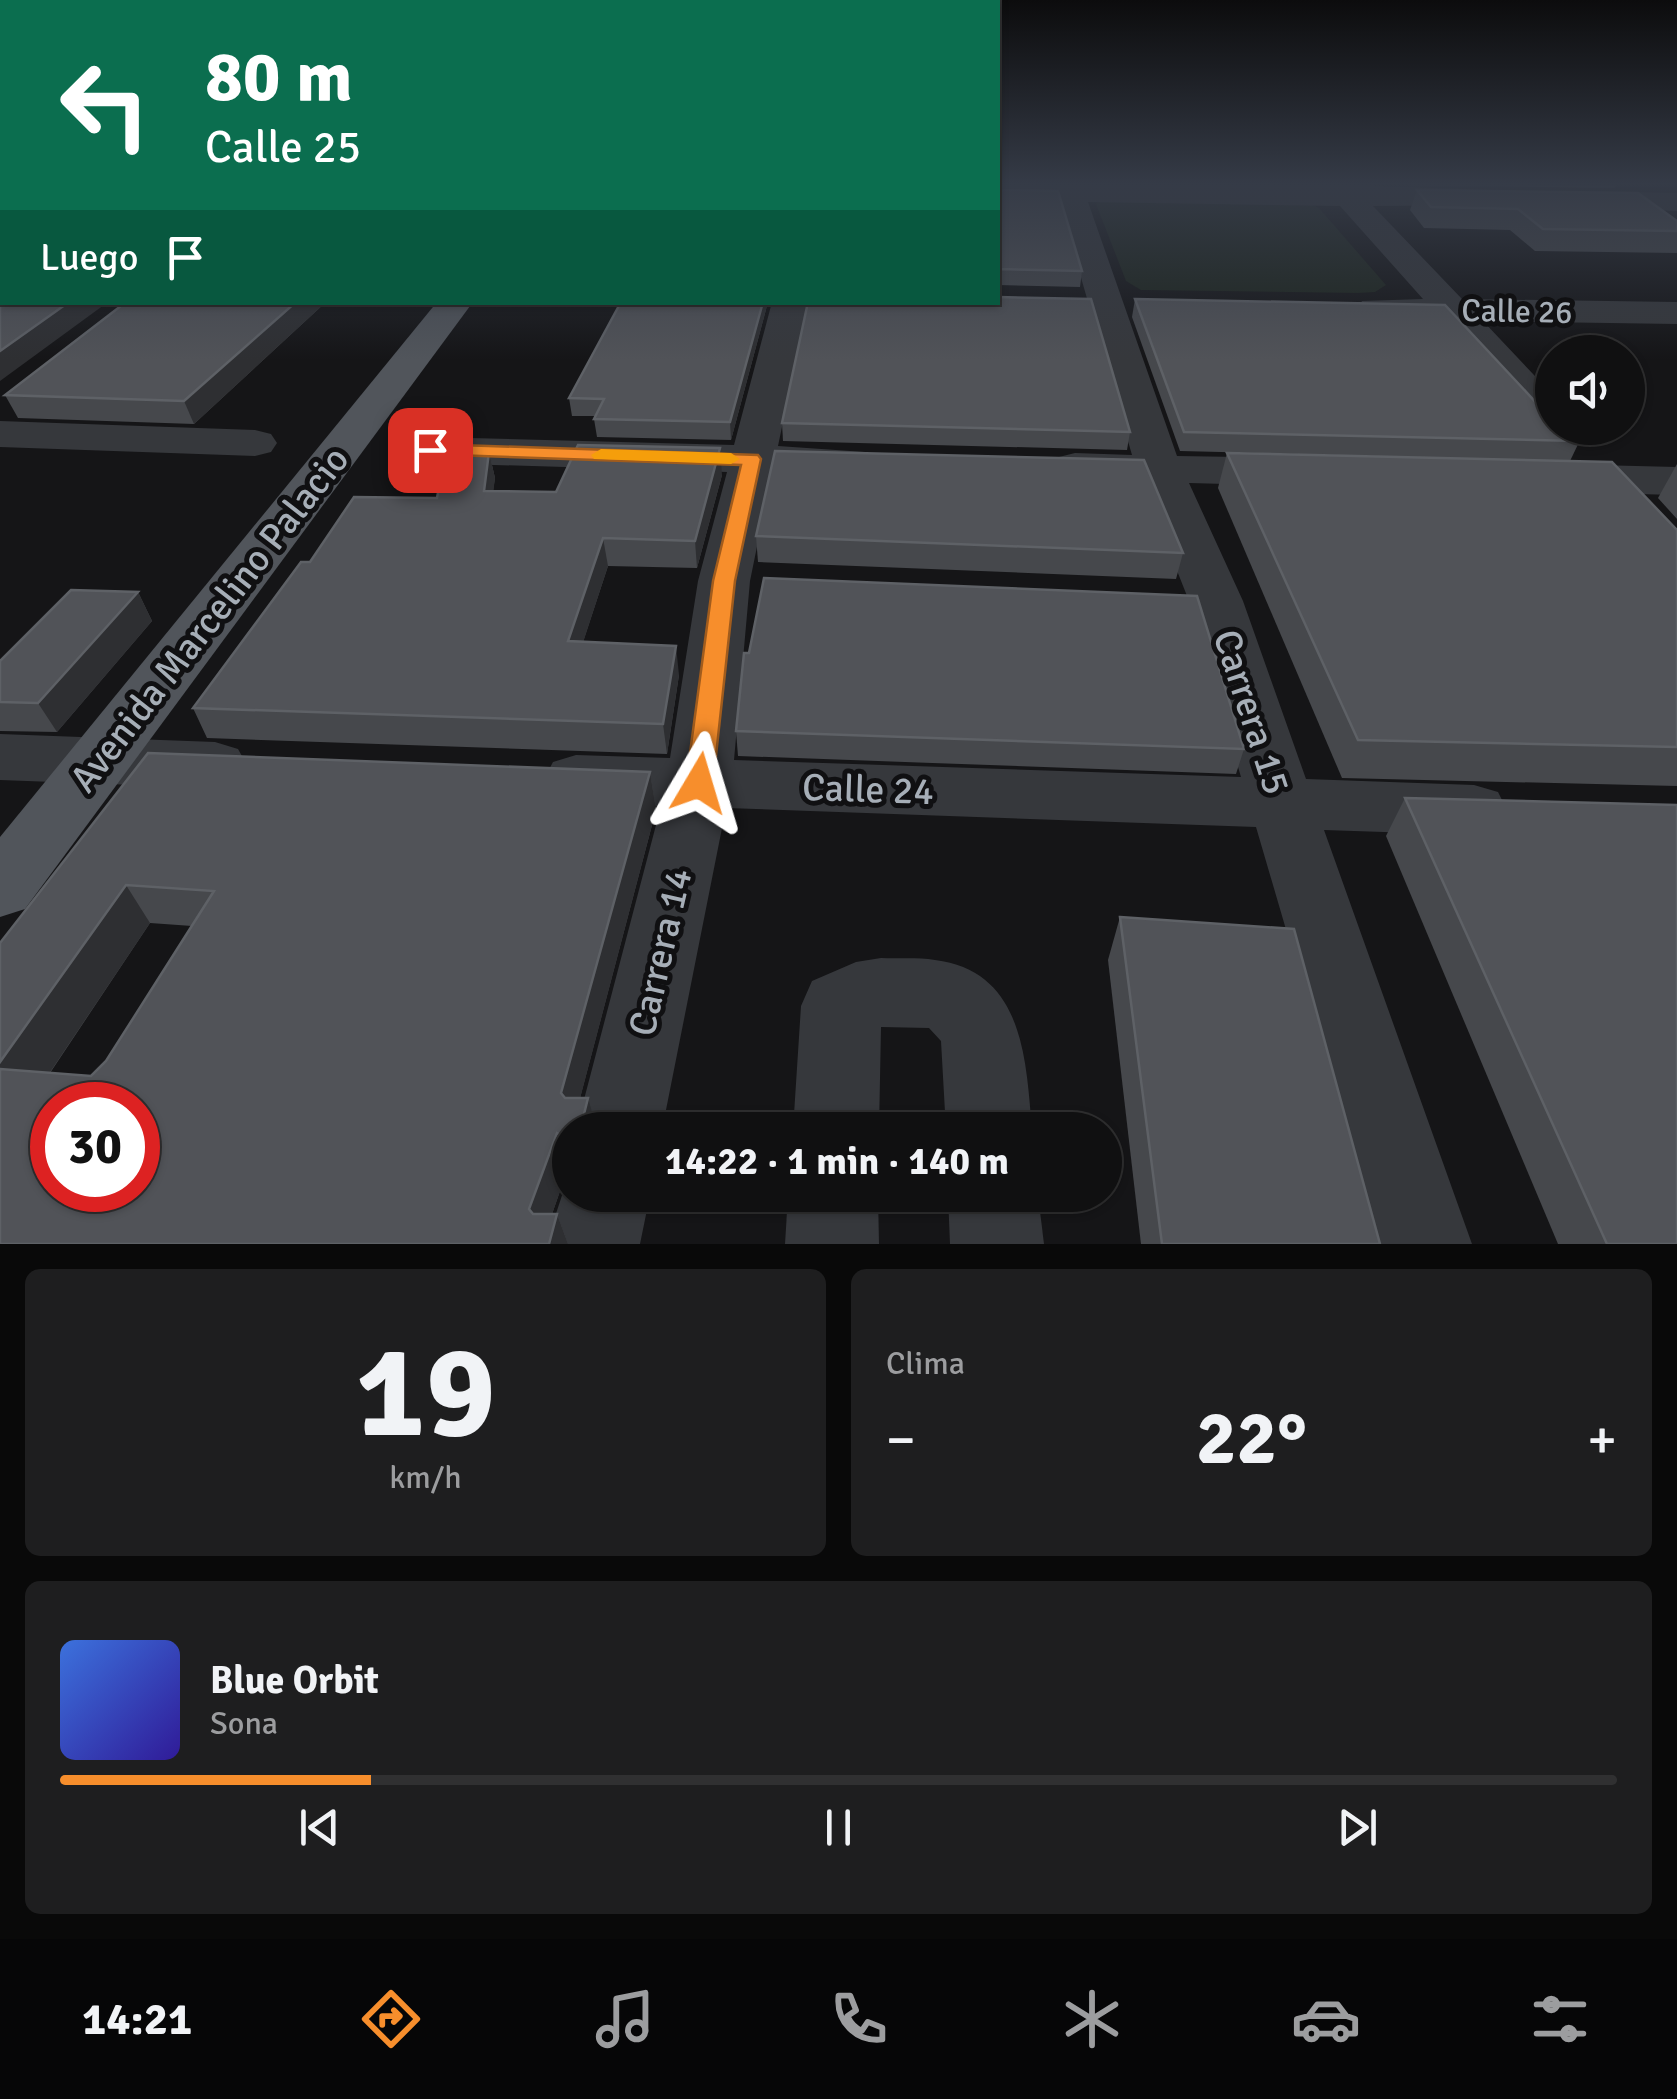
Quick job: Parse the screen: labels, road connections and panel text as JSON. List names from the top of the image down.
{
  "streets": {
    "main road": ["Avenida Marcelino Palacio"],
    "street": [
      "Calle 26",
      "Carrera 15",
      "Calle 24",
      "Carrera 14"
    ]
  },
  "crossings": [
    ["Carrera 15", "Calle 24"],
    ["Calle 24", "Carrera 14"]
  ],
  "page": {
    "turn": ["80 m", "Calle 25"],
    "then": "Luego",
    "limit": "30",
    "trip": "14:22 · 1 min · 140 m",
    "tile": [
      ["19", "km/h"],
      "Clima"
    ],
    "heat": ["−", "22°", "+"],
    "song": ["Blue Orbit", "Sona"],
    "tabs": "14:21"
  }
}
